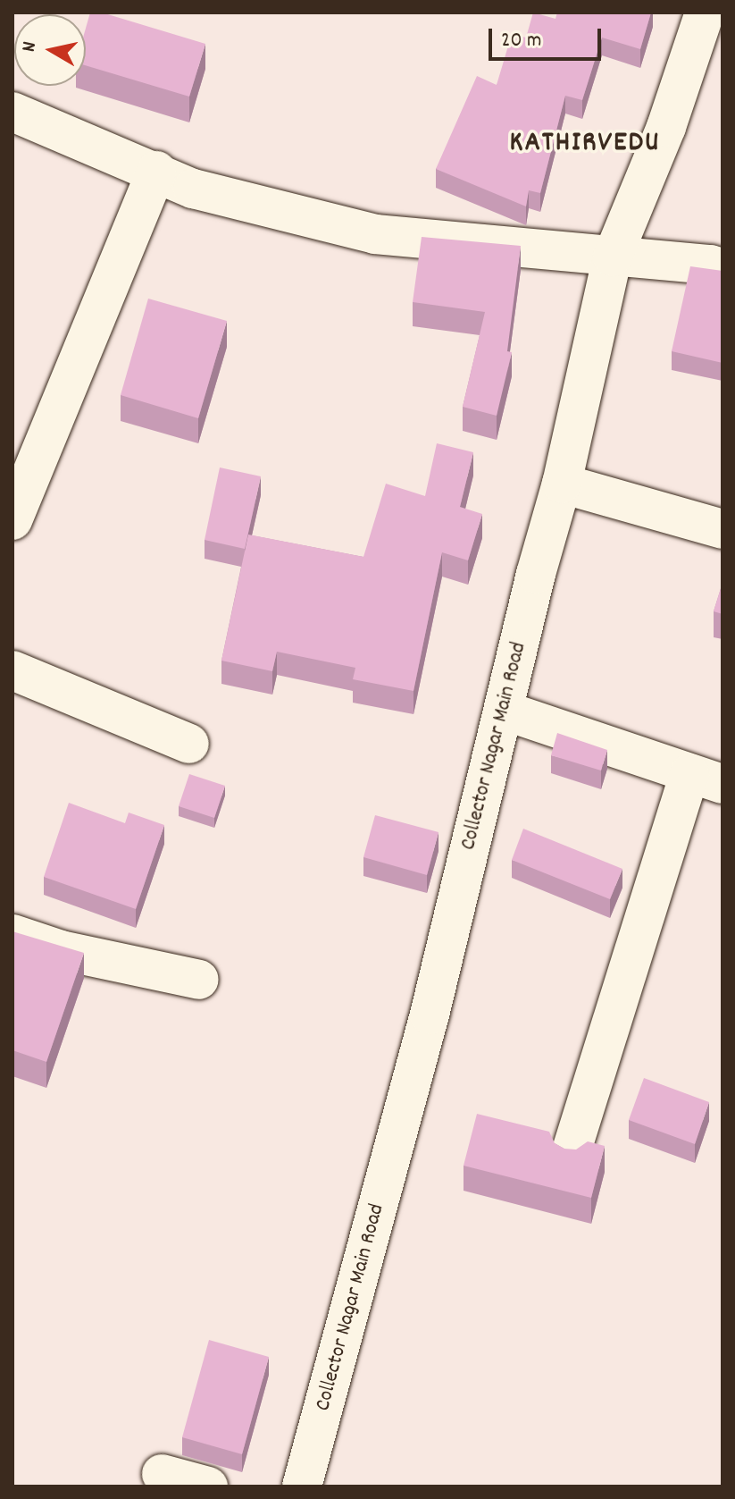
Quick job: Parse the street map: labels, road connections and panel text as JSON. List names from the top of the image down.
{
  "streets": {
    "street": ["Collector Nagar Main Road"]
  },
  "districts": ["KATHIRVEDU"],
  "scale_bar": "20 m",
  "north": "left"
}
